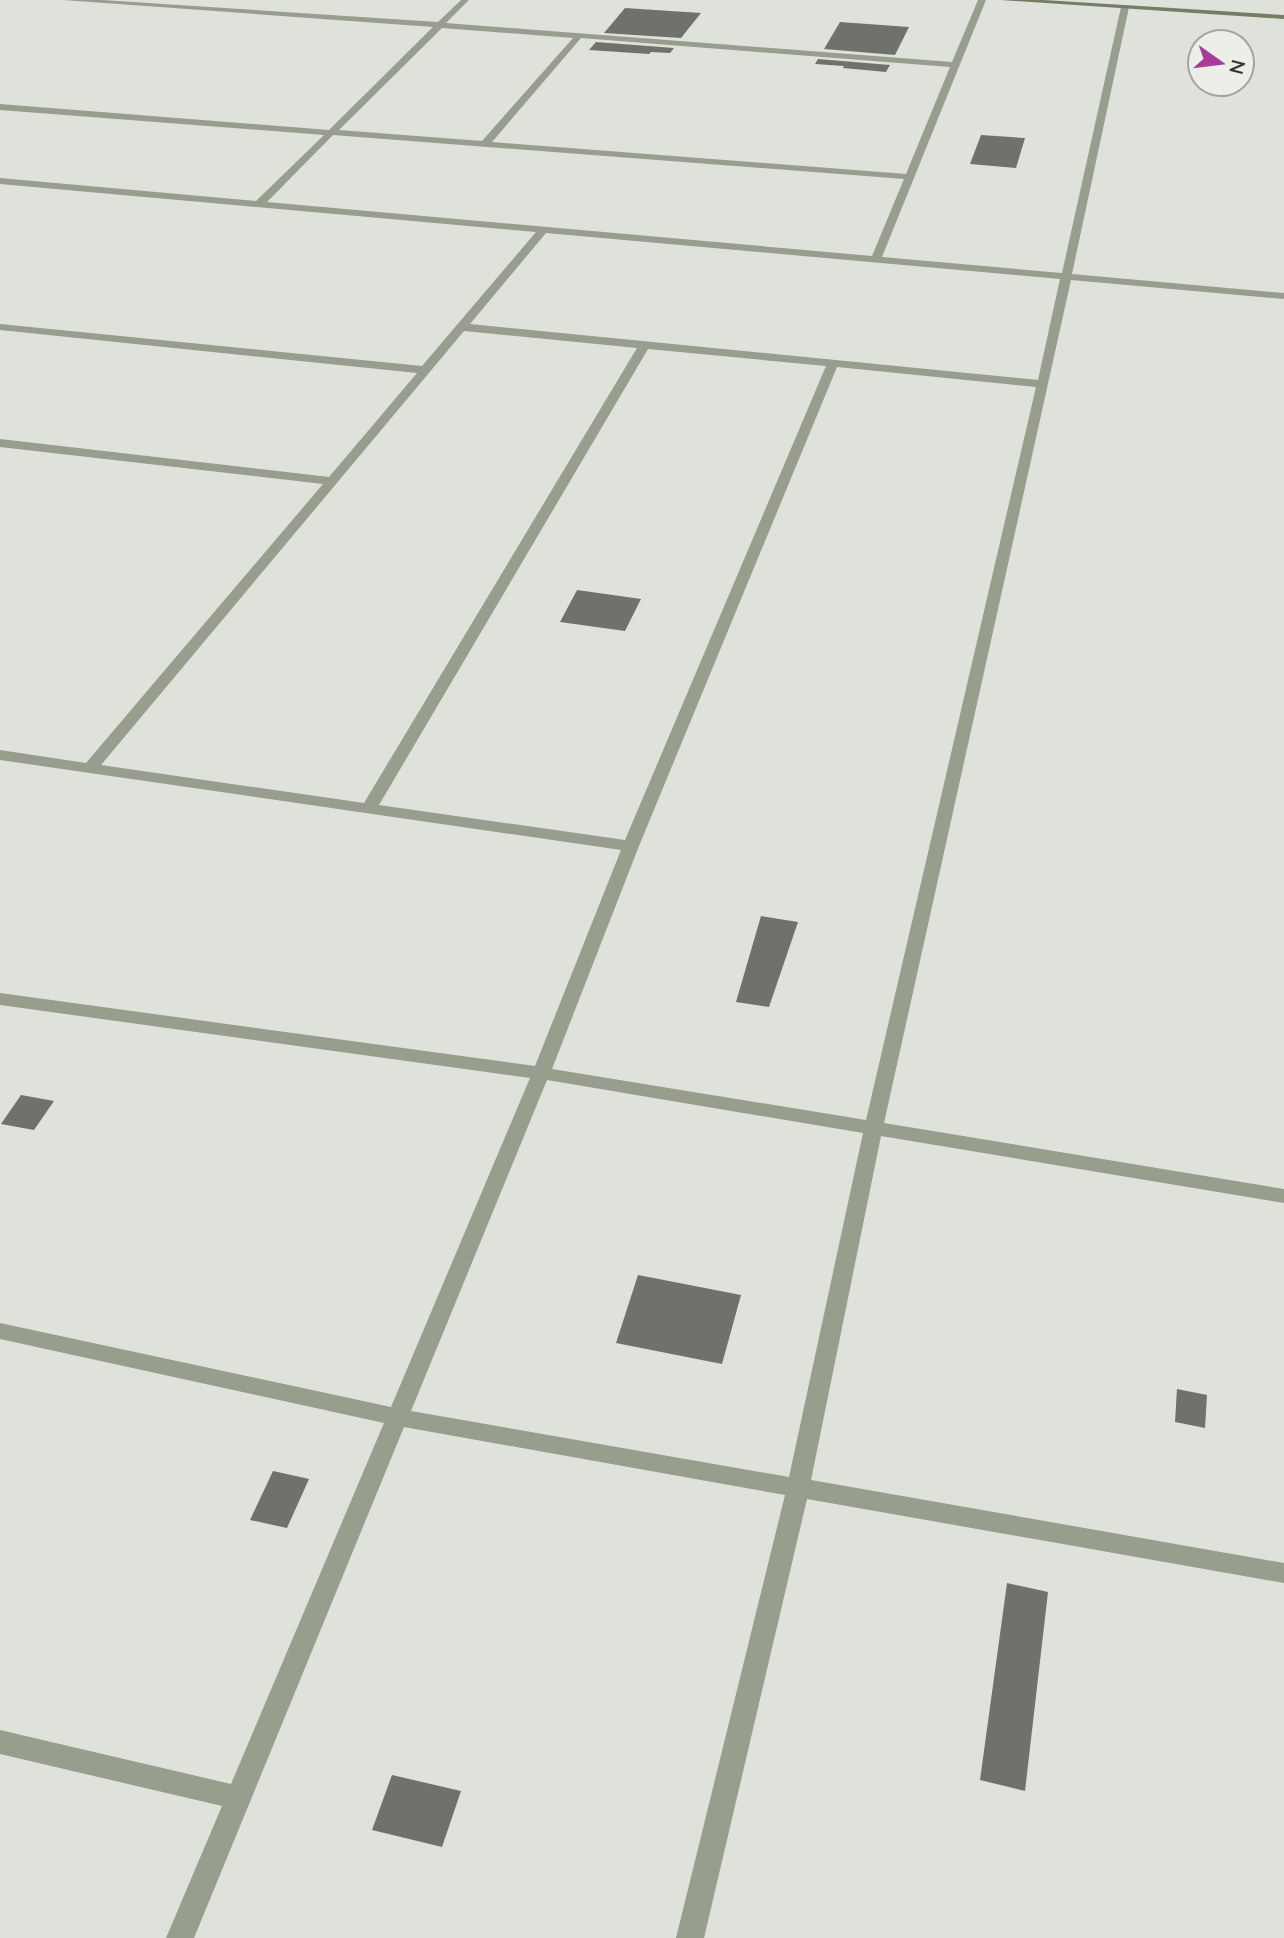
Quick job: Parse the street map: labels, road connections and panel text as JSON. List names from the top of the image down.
{
  "north": "right"
}
